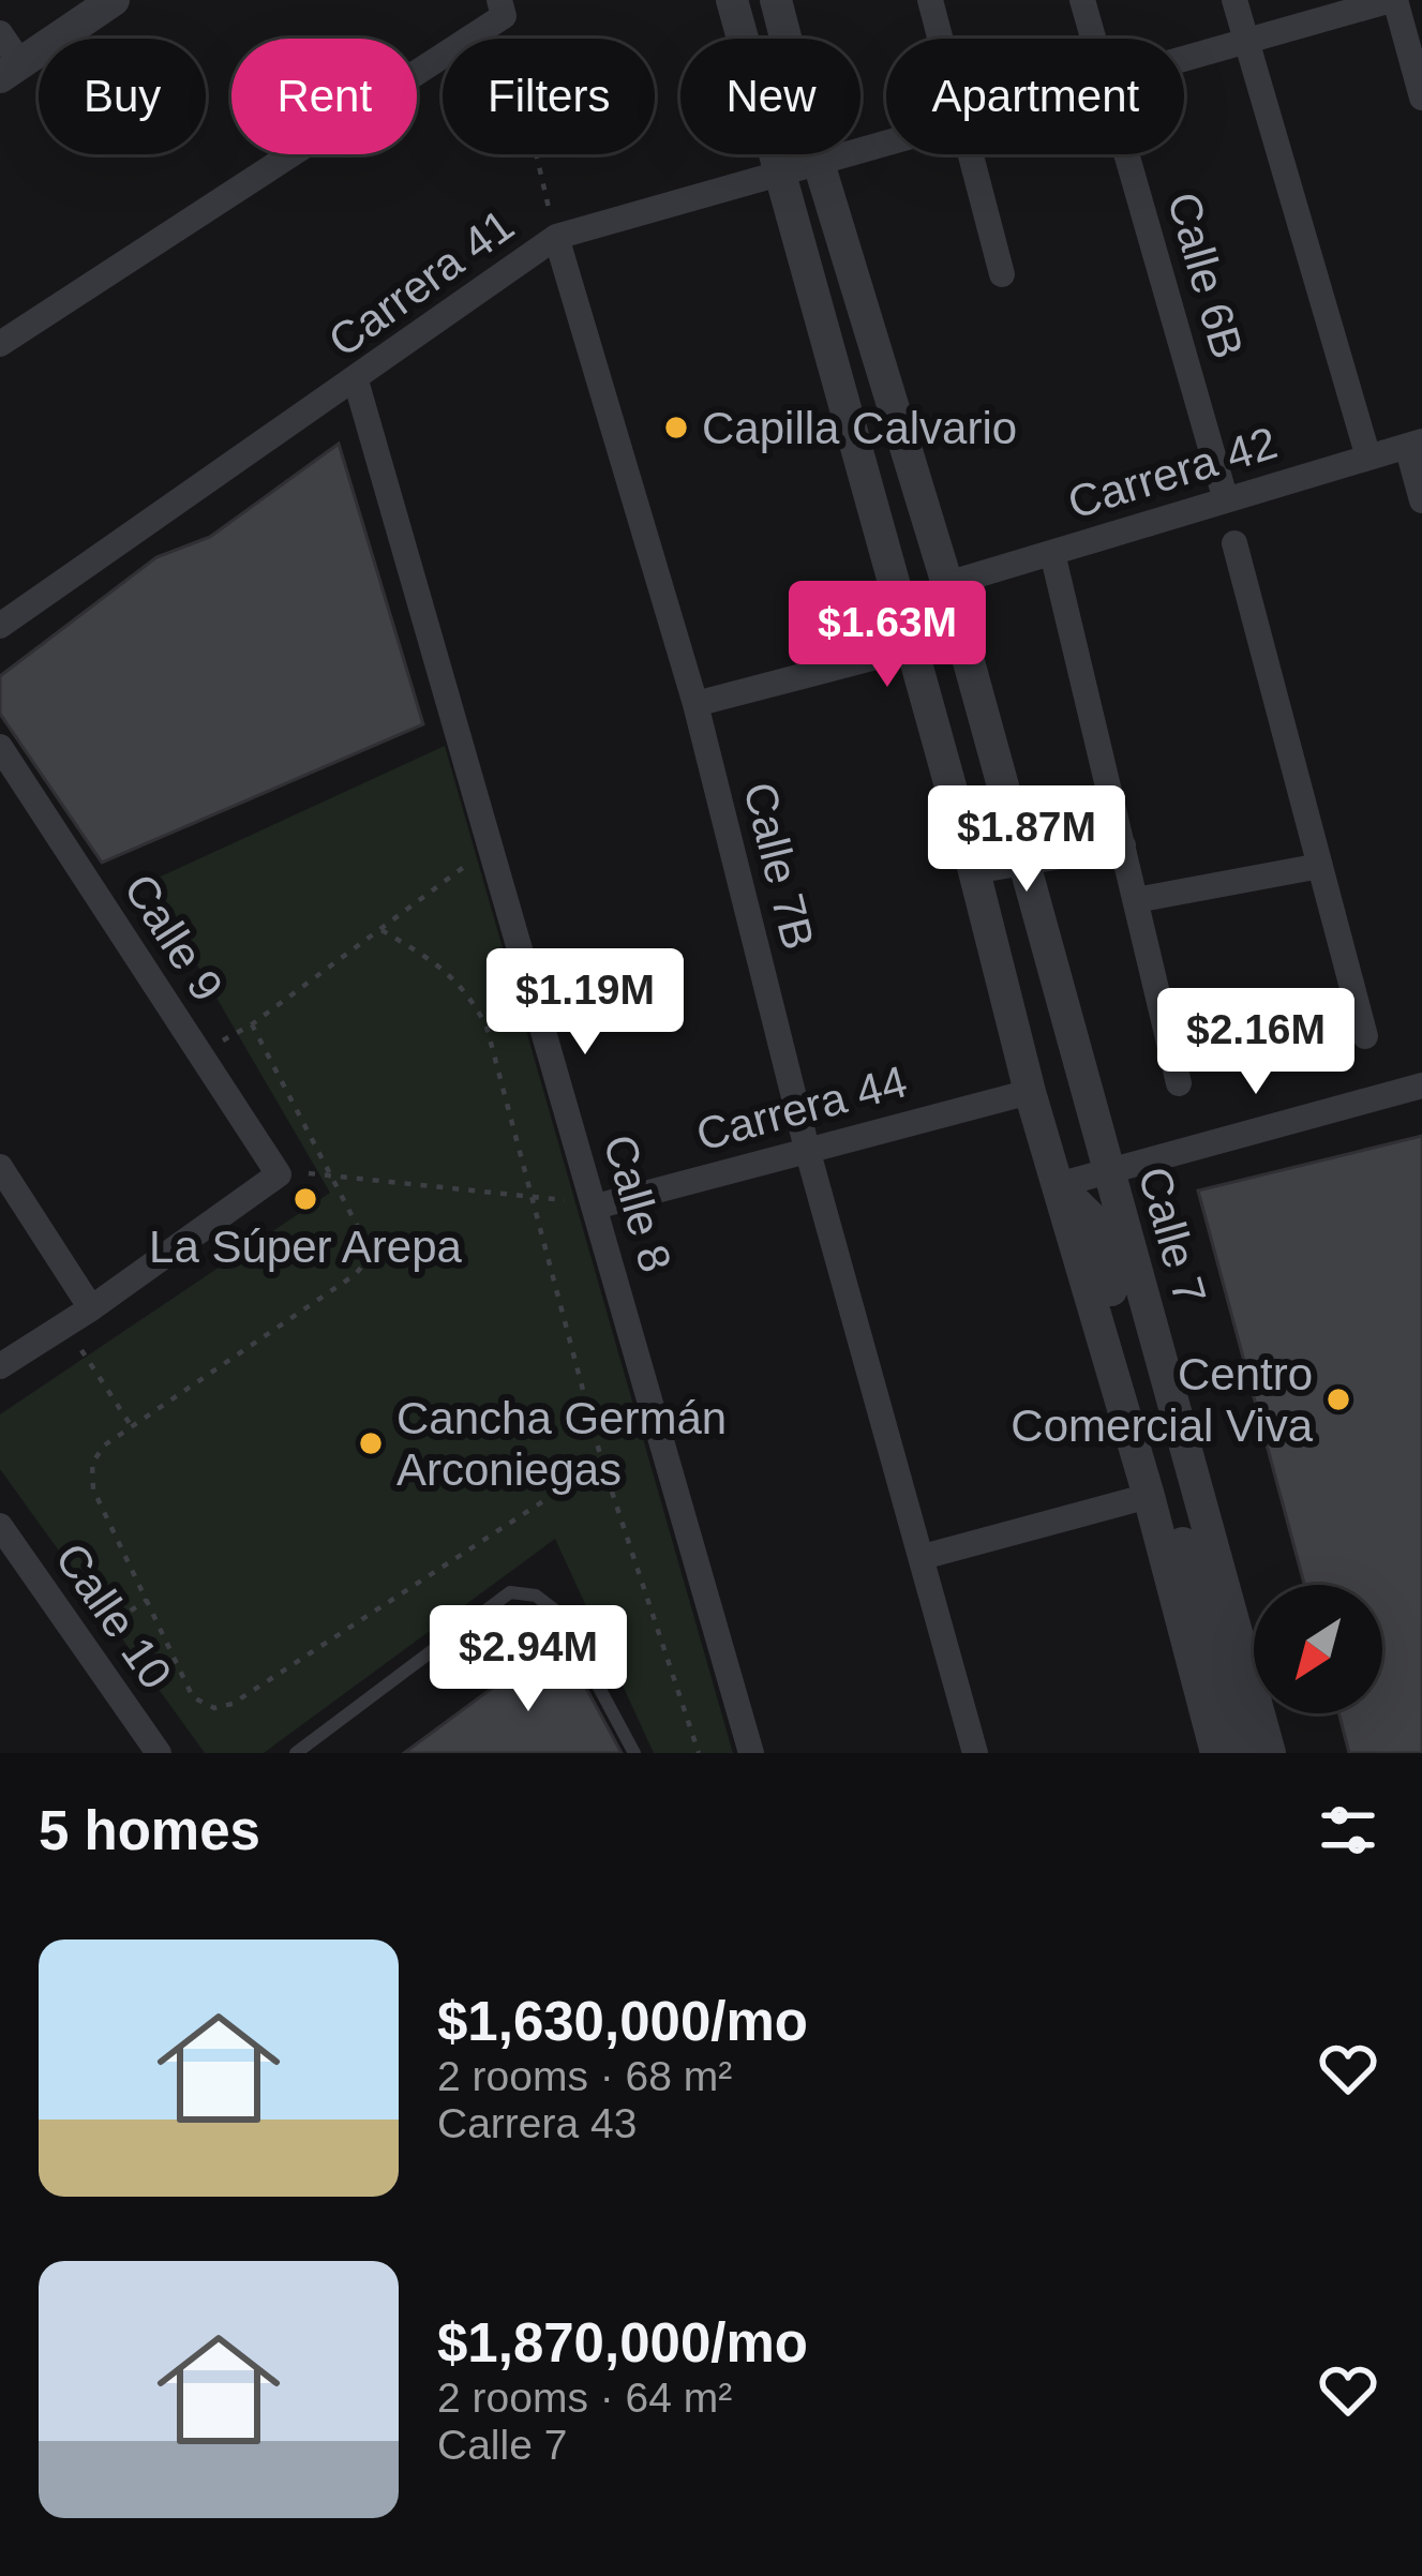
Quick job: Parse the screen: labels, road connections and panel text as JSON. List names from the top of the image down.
{
  "streets": {
    "street": [
      "Calle 6B",
      "Carrera 41",
      "Carrera 42",
      "Calle 7B",
      "Calle 9",
      "Carrera 44",
      "Calle 8",
      "Calle 7",
      "Calle 10"
    ]
  },
  "crossings": [
    ["Calle 6B", "Carrera 42"],
    ["Carrera 41", "Calle 7B"],
    ["Carrera 41", "Calle 8"],
    ["Carrera 41", "Calle 7"],
    ["Carrera 42", "Calle 7"],
    ["Calle 7B", "Carrera 44"],
    ["Carrera 44", "Calle 8"],
    ["Carrera 44", "Calle 7"]
  ],
  "places": [
    "Capilla Calvario",
    "La Súper Arepa",
    "Centro Comercial Viva",
    "Cancha Germán Arconiegas"
  ],
  "north": "bottom left",
  "page": {
    "chip": [
      "Buy",
      "Rent",
      "Filters",
      "New",
      "Apartment"
    ],
    "price": [
      "$1.63M",
      "$1.87M",
      "$1.19M",
      "$2.16M",
      "$2.94M"
    ],
    "heading": "5 homes",
    "list": [
      {
        "name": "$1,630,000/mo",
        "note": "2 rooms · 68 m² · Carrera 43"
      },
      {
        "name": "$1,870,000/mo",
        "note": "2 rooms · 64 m² · Calle 7"
      }
    ]
  }
}
